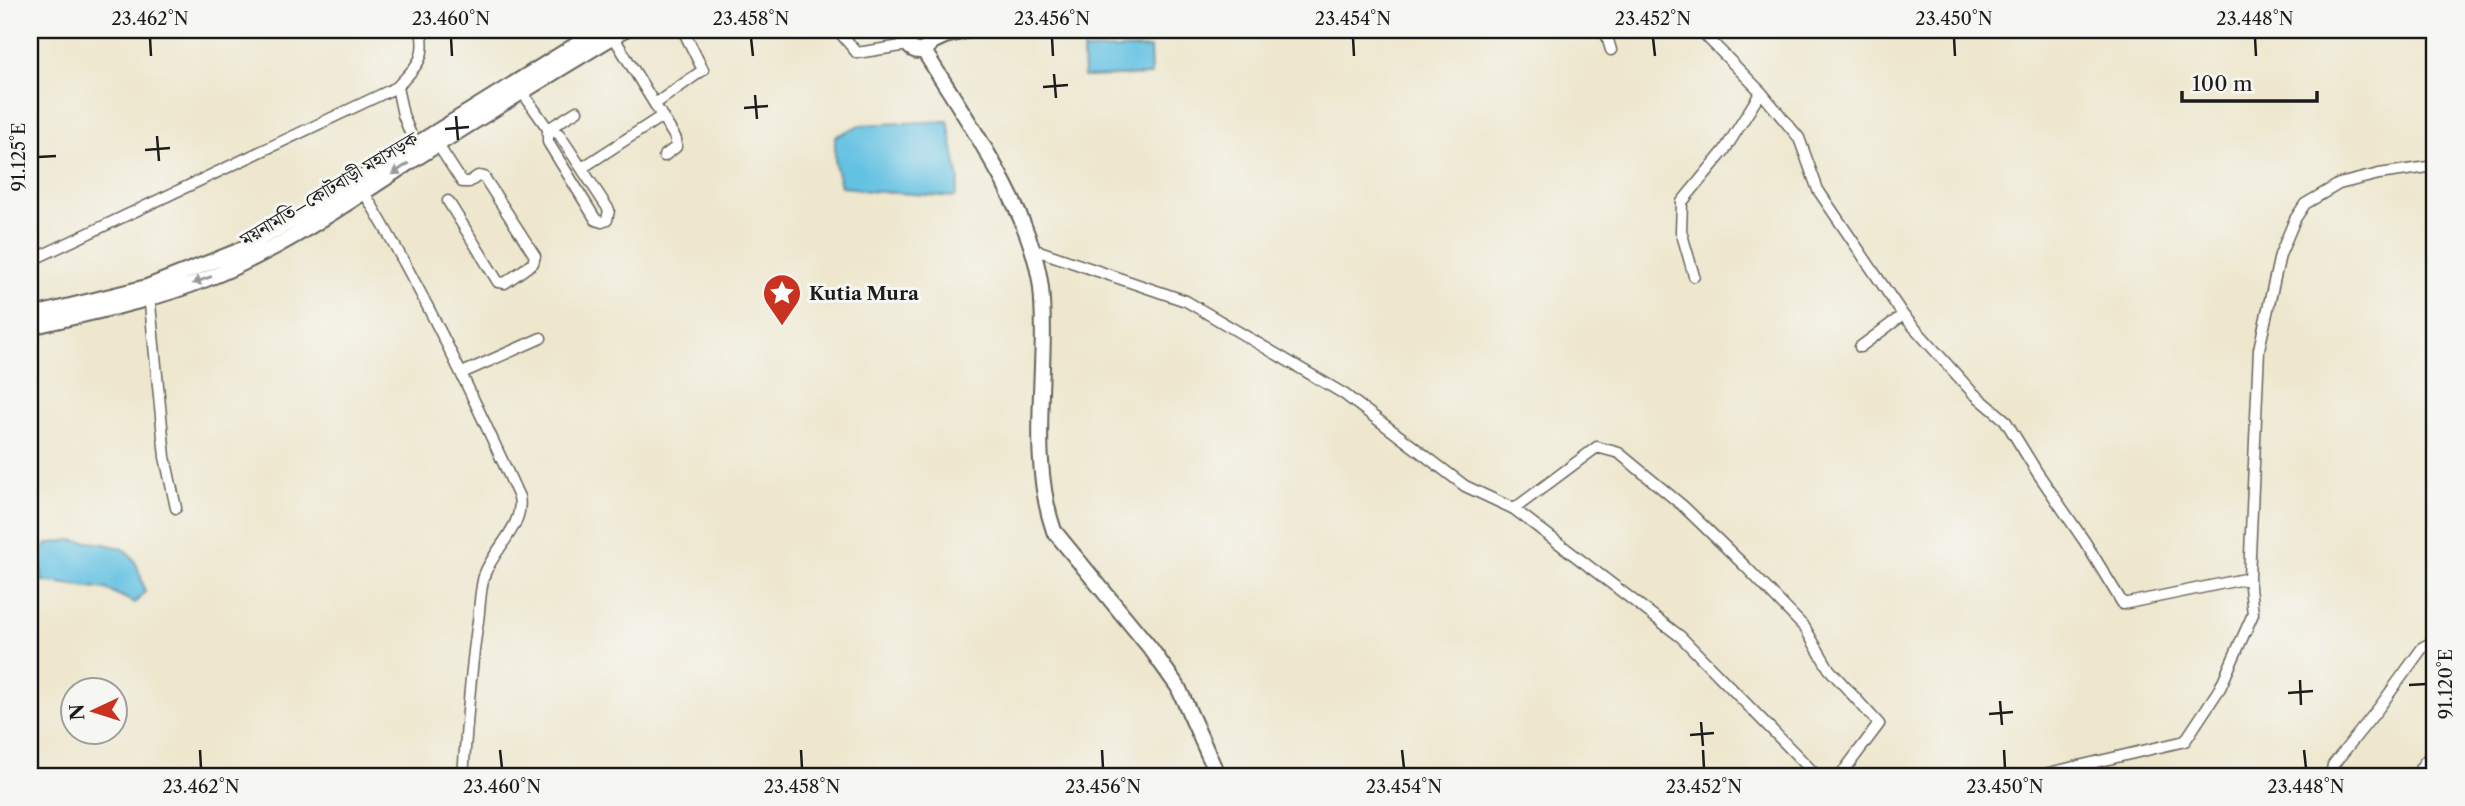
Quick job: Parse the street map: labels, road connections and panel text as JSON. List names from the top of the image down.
{
  "streets": {
    "main road": ["ময়নামতি–কোটবাড়ী মহাসড়ক"]
  },
  "places": {
    "place": ["Kutia Mura"]
  },
  "scale_bar": "100 m",
  "north": "left",
  "coordinates": [
    "23.462°N",
    "23.460°N",
    "23.458°N",
    "23.456°N",
    "23.454°N",
    "23.452°N",
    "23.450°N",
    "23.448°N",
    "91.125°E",
    "91.120°E"
  ]
}
